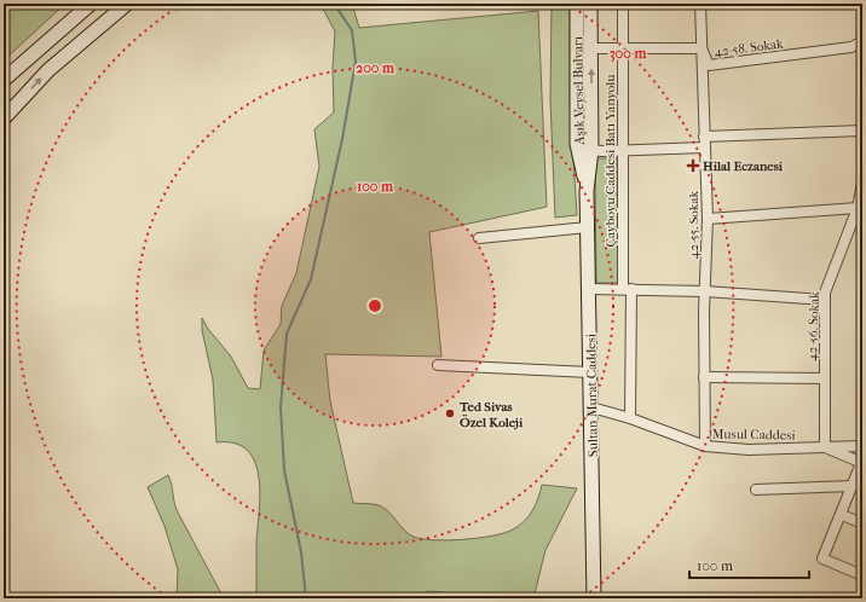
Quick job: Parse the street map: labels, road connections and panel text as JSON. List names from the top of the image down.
{
  "streets": {
    "street": [
      "42-58. Sokak",
      "Aşık Veysel Bulvarı",
      "Çayboyu Caddesi Batı Yanyolu",
      "42-55. Sokak",
      "42-56. Sokak",
      "Sultan Murat Caddesi",
      "Musul Caddesi"
    ]
  },
  "crossings": [
    ["42-58. Sokak", "Aşık Veysel Bulvarı"],
    ["42-58. Sokak", "Çayboyu Caddesi Batı Yanyolu"],
    ["42-58. Sokak", "42-55. Sokak"],
    ["Aşık Veysel Bulvarı", "Sultan Murat Caddesi"],
    ["Çayboyu Caddesi Batı Yanyolu", "Musul Caddesi"],
    ["42-55. Sokak", "Musul Caddesi"],
    ["42-56. Sokak", "Musul Caddesi"],
    ["Sultan Murat Caddesi", "Musul Caddesi"]
  ],
  "places": {
    "health": ["Hilal Eczanesi"],
    "other": ["Ted Sivas Özel Koleji"]
  },
  "scale_bar": "100 m",
  "rings": ["300 m", "200 m", "100 m"]
}
